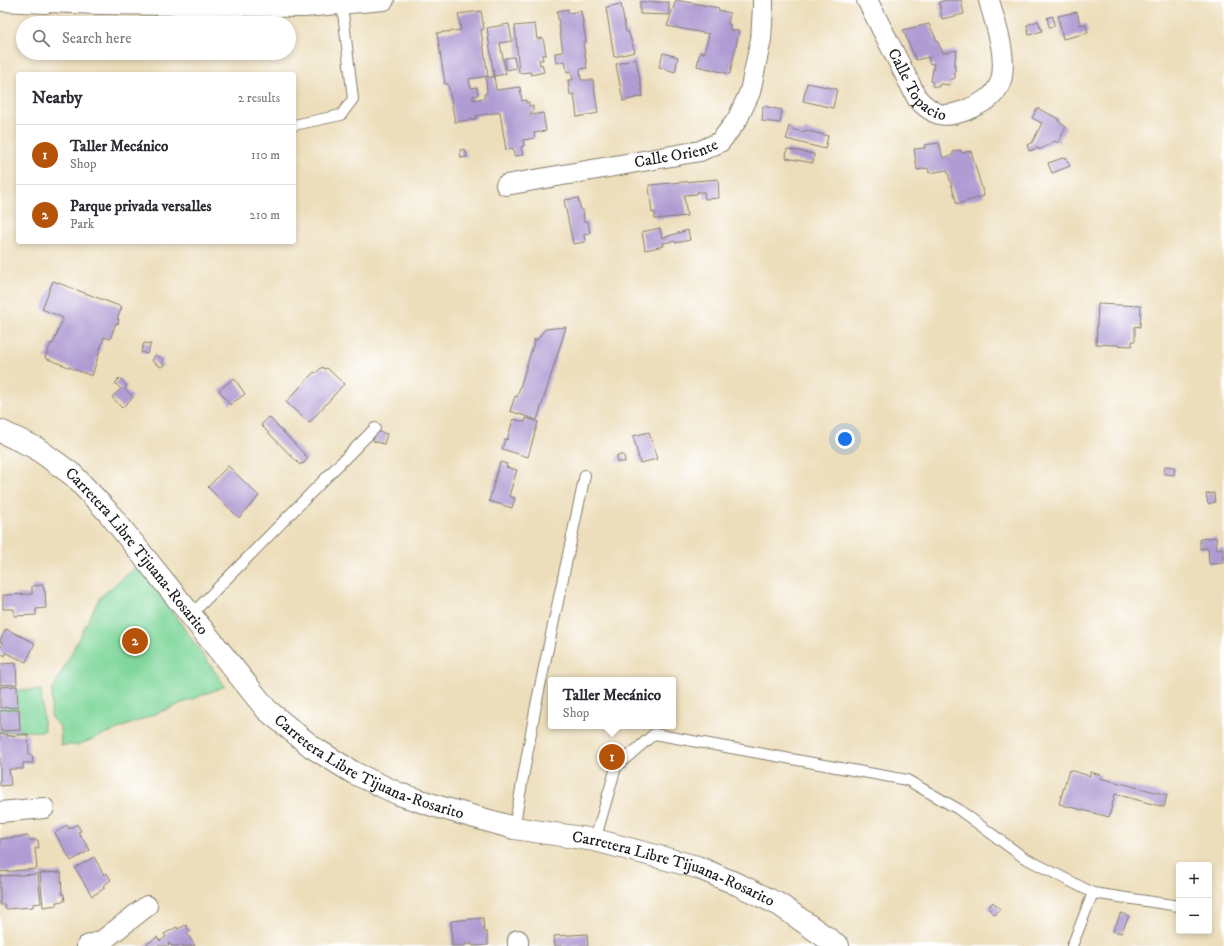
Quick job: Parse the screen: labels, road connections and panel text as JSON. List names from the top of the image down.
{
  "streets": {
    "main road": ["Carretera Libre Tijuana-Rosarito"],
    "street": ["Calle Topacio", "Calle Oriente"]
  },
  "page": {
    "search": "Search here",
    "heading": ["Nearby", "2 results"],
    "list": [
      {
        "mark": "1",
        "name": "Taller Mecánico",
        "note": "Shop",
        "value": "110 m"
      },
      {
        "mark": "2",
        "name": "Parque privada versalles",
        "note": "Park",
        "value": "210 m"
      }
    ],
    "pins": ["2", "1"],
    "popup": ["Taller Mecánico", "Shop"],
    "map_buttons": ["+", "−"]
  }
}
